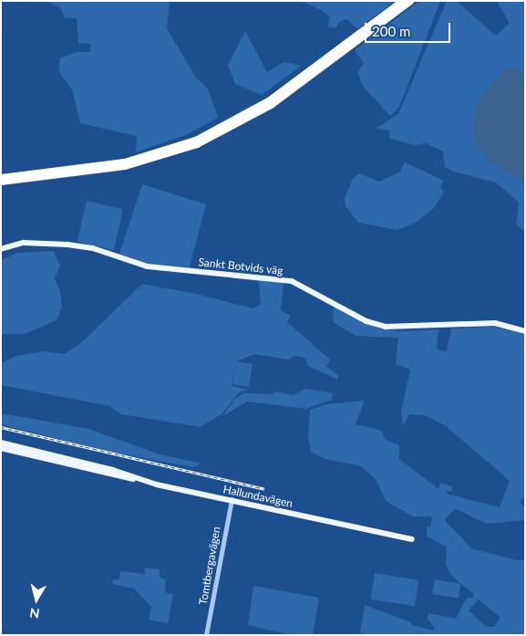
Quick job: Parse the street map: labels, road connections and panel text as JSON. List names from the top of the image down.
{
  "streets": {
    "main road": ["Sankt Botvids väg", "Hallundavägen"],
    "street": ["Tomtbergavägen"]
  },
  "crossings": [
    ["Hallundavägen", "Tomtbergavägen"]
  ],
  "scale_bar": "200 m",
  "north": "bottom"
}
